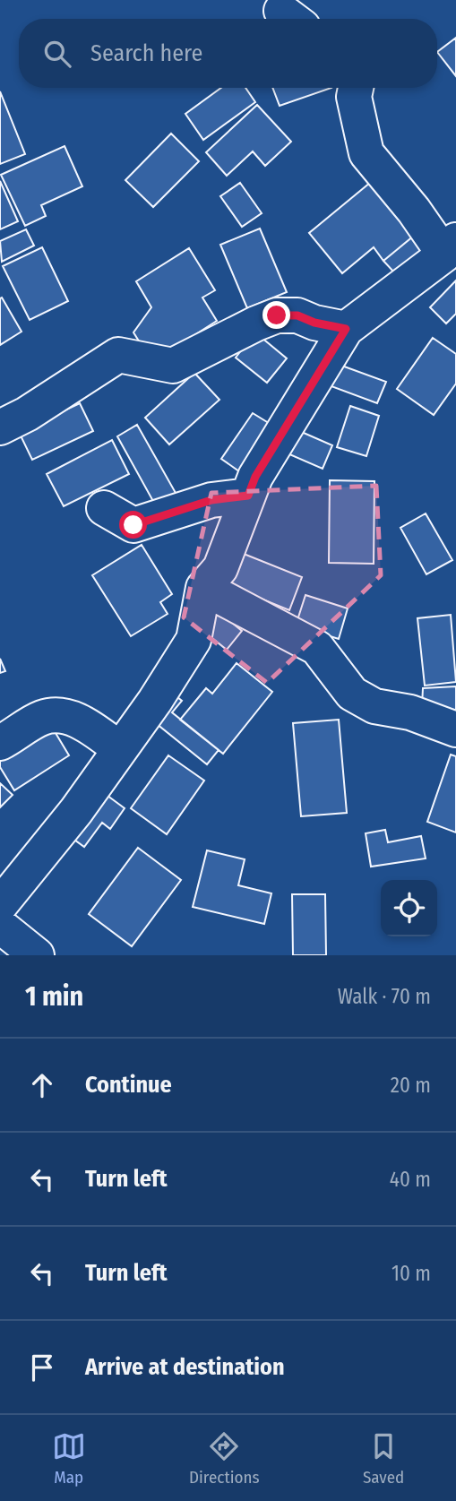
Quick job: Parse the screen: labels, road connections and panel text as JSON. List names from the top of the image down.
{
  "page": {
    "search": "Search here",
    "heading": ["1 min", "Walk · 70 m"],
    "list": [
      ["Continue", "20 m"],
      ["Turn left", "40 m"],
      ["Turn left", "10 m"],
      "Arrive at destination"
    ],
    "nav": ["Map", "Directions", "Saved"]
  }
}
